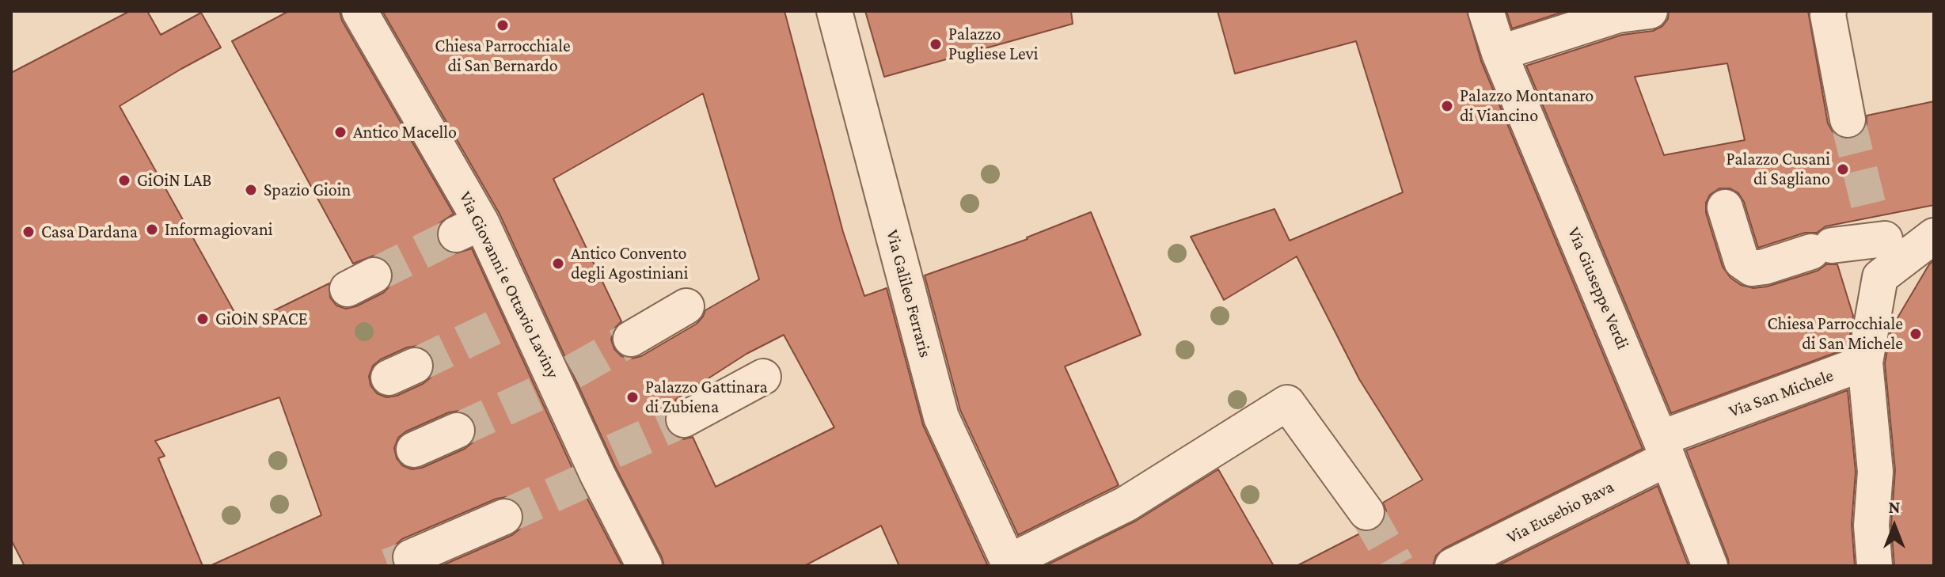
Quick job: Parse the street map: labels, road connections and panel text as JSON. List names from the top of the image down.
{
  "streets": {
    "street": [
      "Via Giovanni e Ottavio Laviny",
      "Via Giuseppe Verdi",
      "Via Galileo Ferraris",
      "Via San Michele",
      "Via Eusebio Bava"
    ]
  },
  "crossings": [
    ["Via Giuseppe Verdi", "Via San Michele"],
    ["Via Giuseppe Verdi", "Via Eusebio Bava"],
    ["Via San Michele", "Via Eusebio Bava"]
  ],
  "places": [
    "Chiesa Parrocchiale di San Bernardo",
    "Palazzo Pugliese Levi",
    "Palazzo Montanaro di Viancino",
    "Antico Macello",
    "Palazzo Cusani di Sagliano",
    "GiOiN LAB",
    "Spazio Gioin",
    "Informagiovani",
    "Casa Dardana",
    "Antico Convento degli Agostiniani",
    "GiOiN SPACE",
    "Chiesa Parrocchiale di San Michele",
    "Palazzo Gattinara di Zubiena"
  ],
  "north": "top"
}
